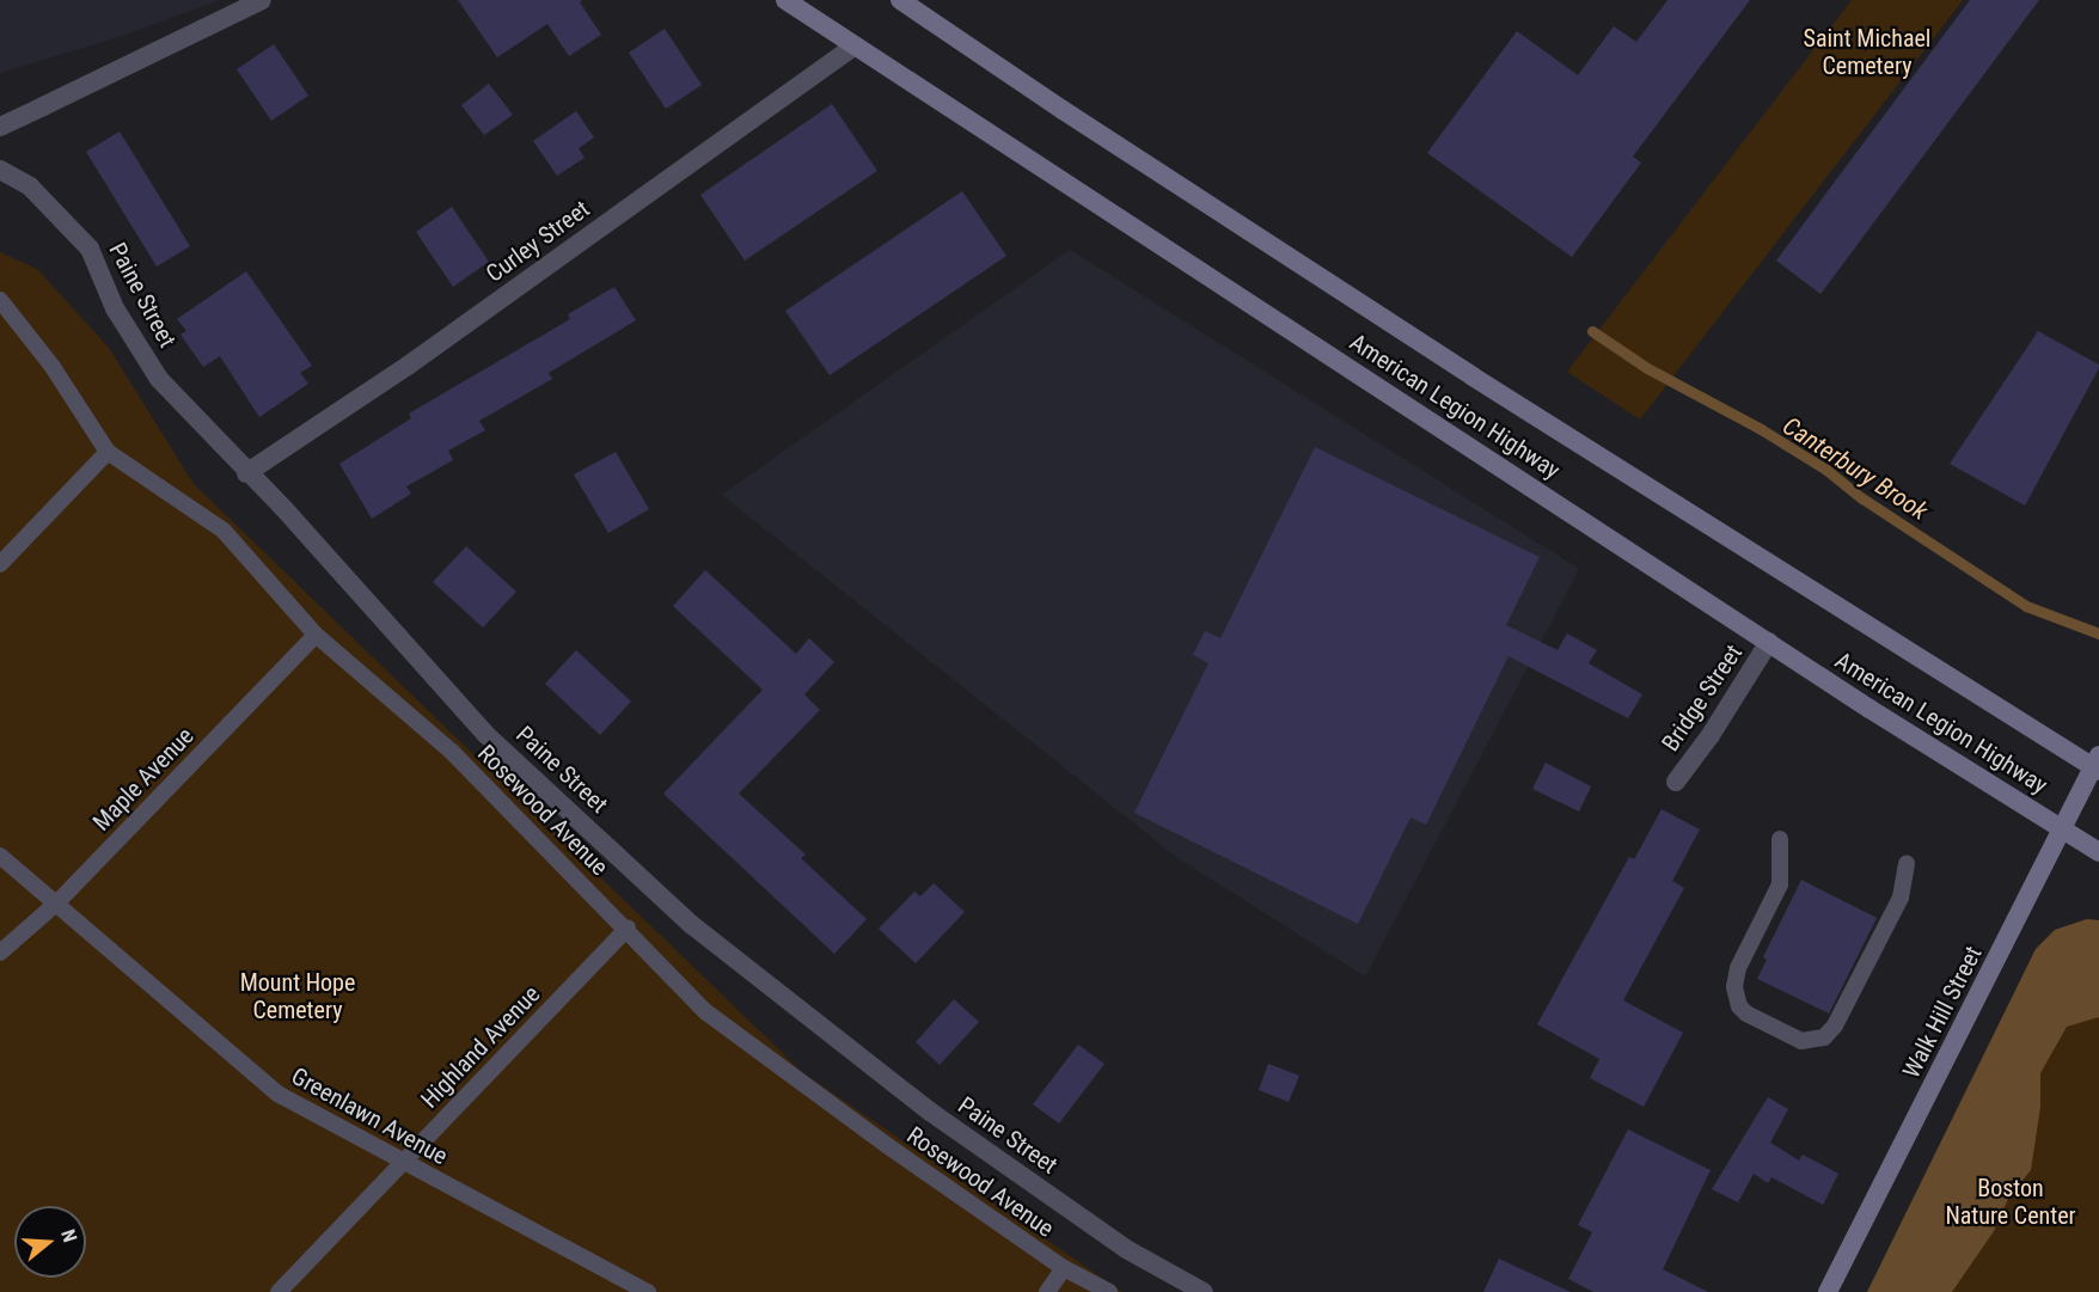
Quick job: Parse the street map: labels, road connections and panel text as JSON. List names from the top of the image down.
{
  "streets": {
    "main road": ["American Legion Highway", "Walk Hill Street"],
    "street": ["Curley Street", "Paine Street", "Bridge Street"],
    "lane": [
      "Maple Avenue",
      "Rosewood Avenue",
      "Highland Avenue",
      "Greenlawn Avenue"
    ]
  },
  "crossings": [
    ["Curley Street", "Paine Street"],
    ["Curley Street", "American Legion Highway"],
    ["American Legion Highway", "Bridge Street"],
    ["American Legion Highway", "Walk Hill Street"],
    ["Maple Avenue", "Rosewood Avenue"],
    ["Maple Avenue", "Greenlawn Avenue"],
    ["Rosewood Avenue", "Highland Avenue"],
    ["Highland Avenue", "Greenlawn Avenue"]
  ],
  "water": ["Canterbury Brook"],
  "parks": ["Saint Michael Cemetery", "Mount Hope Cemetery", "Boston Nature Center"],
  "north": "right"
}
